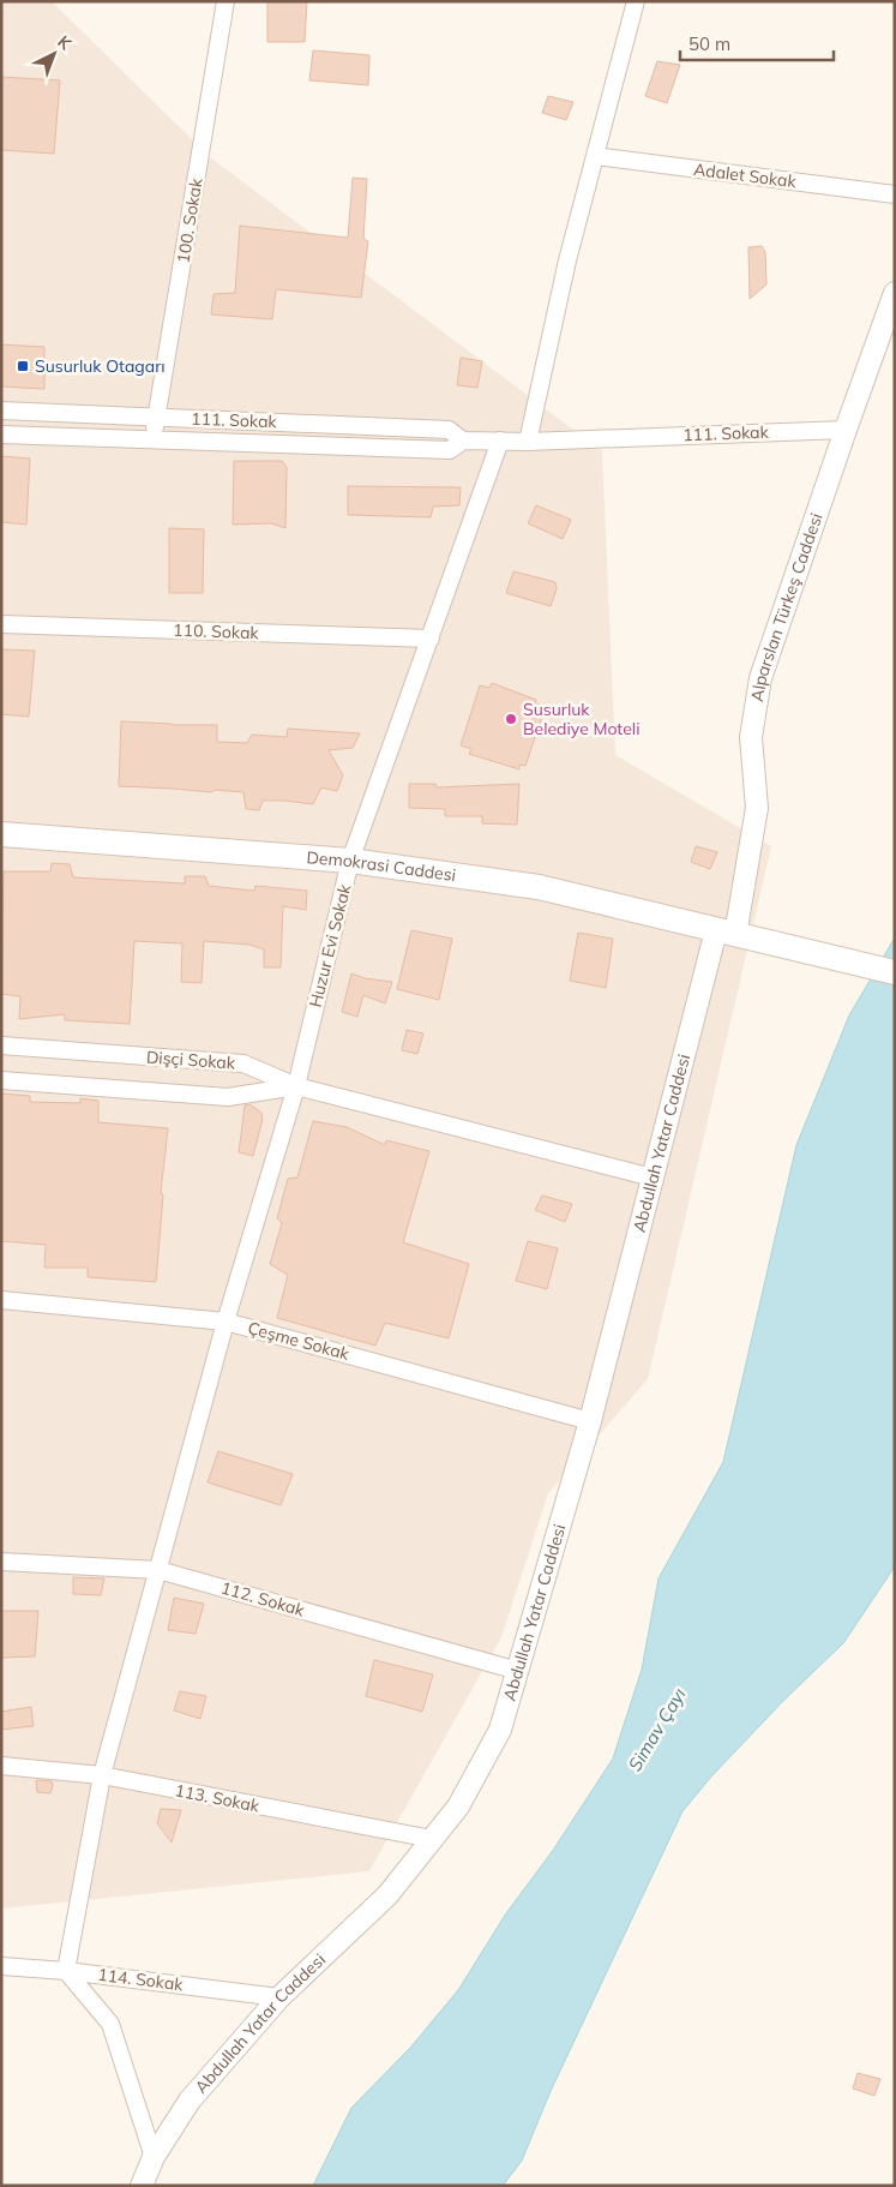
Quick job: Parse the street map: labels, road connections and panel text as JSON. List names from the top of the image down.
{
  "streets": {
    "main road": ["Demokrasi Caddesi"],
    "street": [
      "Adalet Sokak",
      "100. Sokak",
      "111. Sokak",
      "Alparslan Türkeş Caddesi",
      "110. Sokak",
      "Huzur Evi Sokak",
      "Dişçi Sokak",
      "Abdullah Yatar Caddesi",
      "Çeşme Sokak",
      "112. Sokak",
      "113. Sokak",
      "114. Sokak"
    ]
  },
  "crossings": [
    ["100. Sokak", "111. Sokak"],
    ["111. Sokak", "Alparslan Türkeş Caddesi"],
    ["111. Sokak", "Huzur Evi Sokak"],
    ["Alparslan Türkeş Caddesi", "Demokrasi Caddesi"],
    ["Alparslan Türkeş Caddesi", "Abdullah Yatar Caddesi"],
    ["110. Sokak", "Huzur Evi Sokak"],
    ["Demokrasi Caddesi", "Huzur Evi Sokak"],
    ["Demokrasi Caddesi", "Abdullah Yatar Caddesi"],
    ["Huzur Evi Sokak", "Dişçi Sokak"],
    ["Huzur Evi Sokak", "Çeşme Sokak"],
    ["Huzur Evi Sokak", "112. Sokak"],
    ["Huzur Evi Sokak", "113. Sokak"],
    ["Huzur Evi Sokak", "114. Sokak"],
    ["Abdullah Yatar Caddesi", "Çeşme Sokak"],
    ["Abdullah Yatar Caddesi", "112. Sokak"],
    ["Abdullah Yatar Caddesi", "113. Sokak"],
    ["Abdullah Yatar Caddesi", "114. Sokak"]
  ],
  "water": ["Simav Çayı"],
  "places": {
    "transit": ["Susurluk Otagarı"],
    "other": ["Susurluk Belediye Moteli"]
  },
  "scale_bar": "50 m",
  "north": "top right"
}
